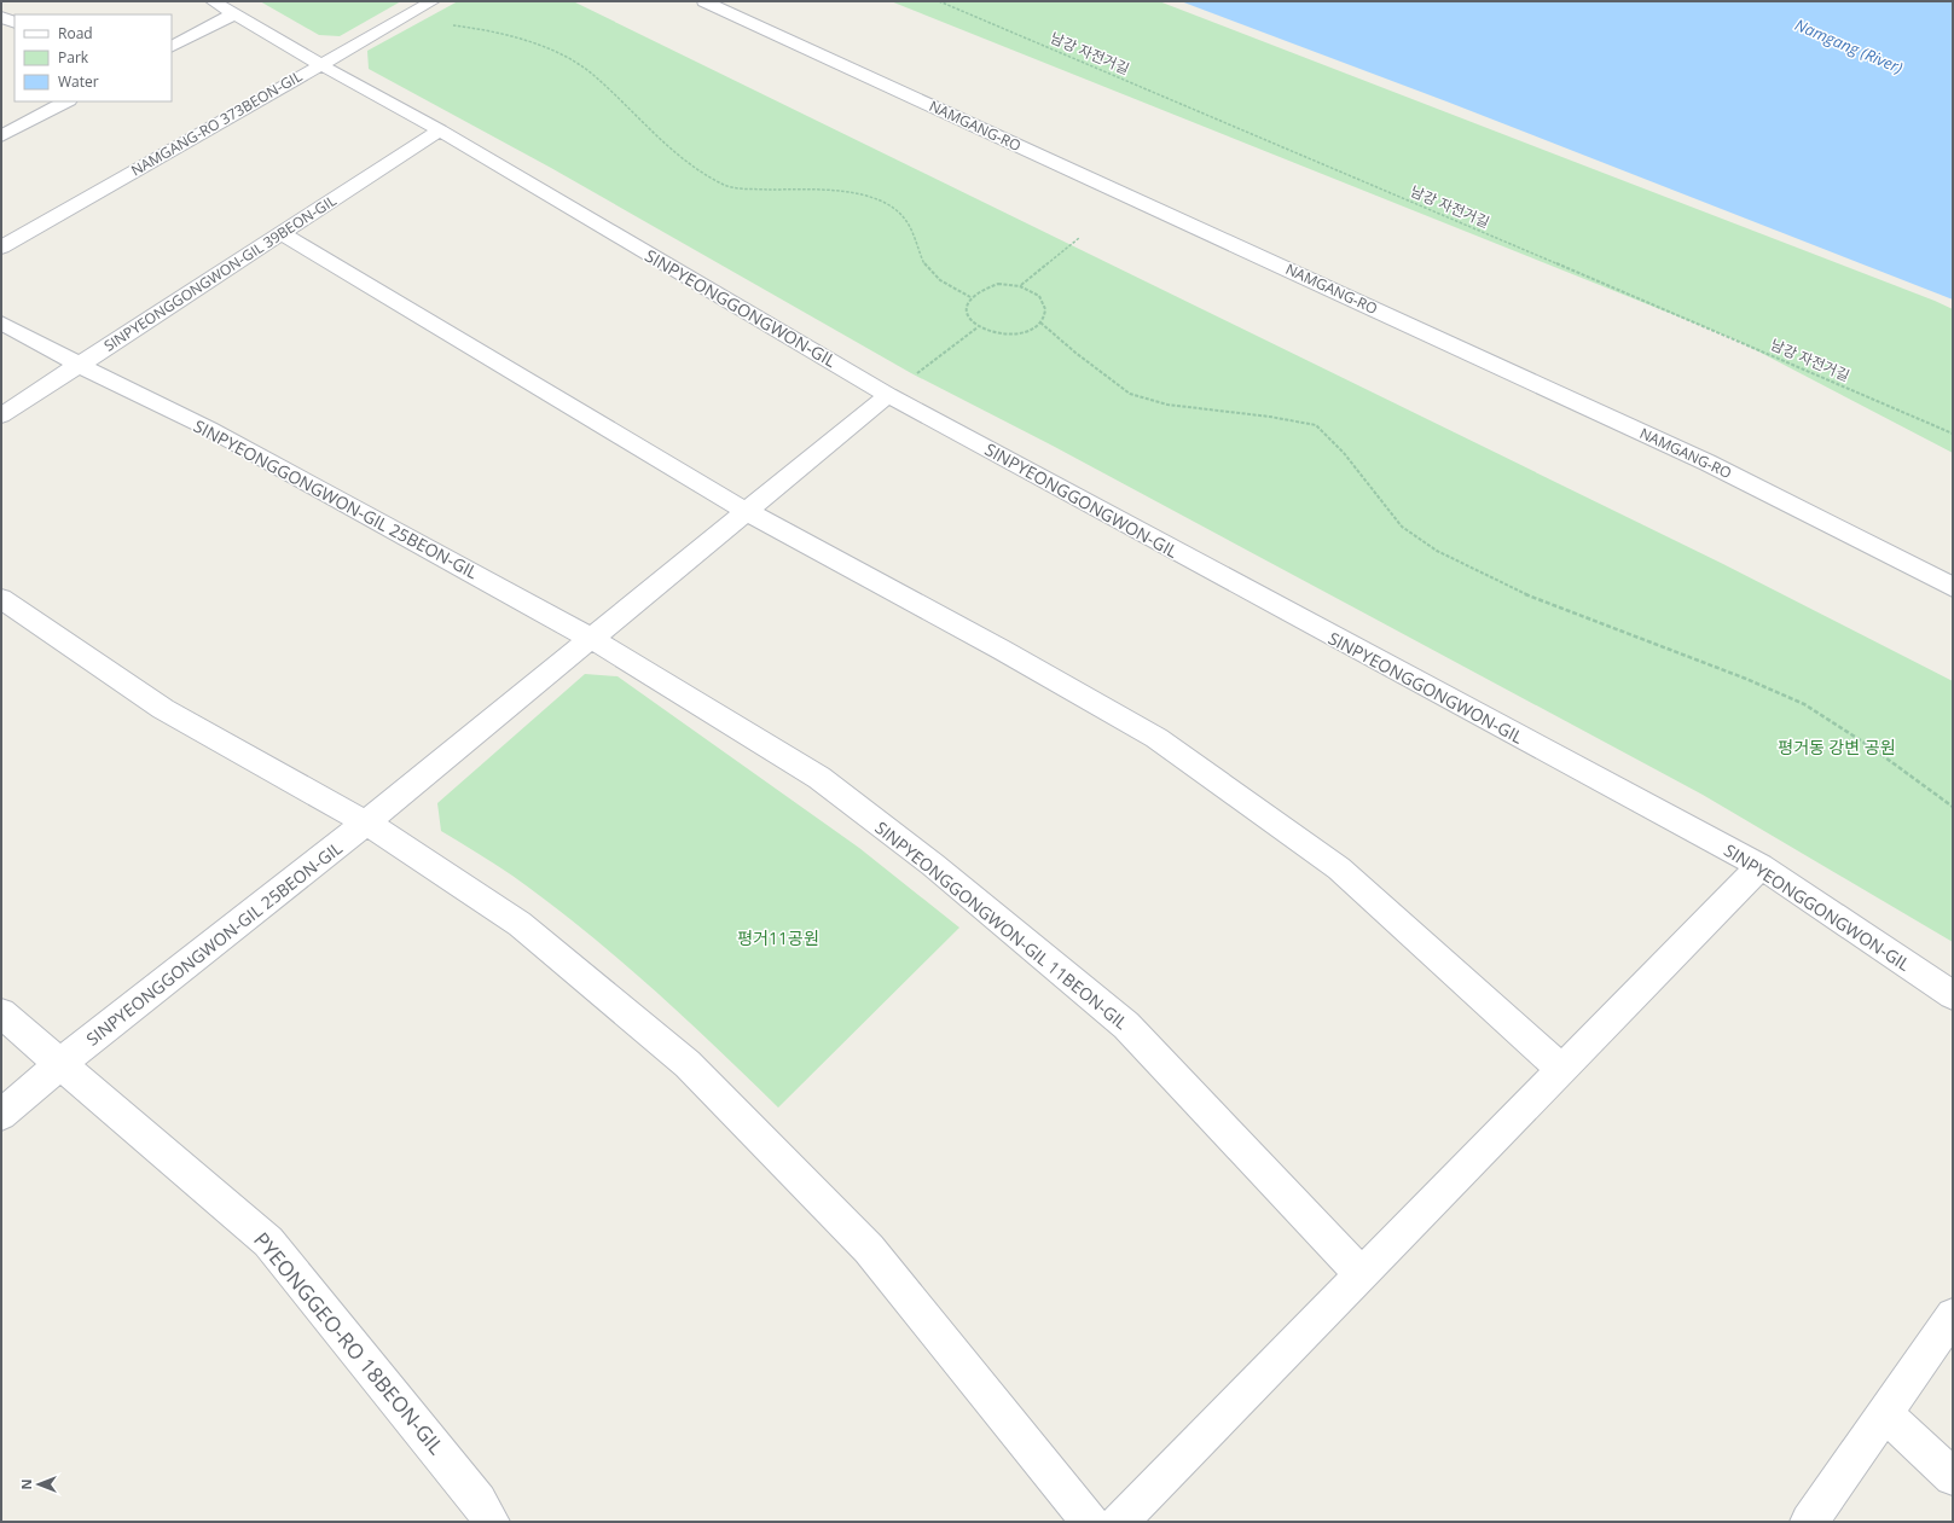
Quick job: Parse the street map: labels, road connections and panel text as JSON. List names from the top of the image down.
{
  "streets": {
    "street": [
      "NAMGANG-RO 373BEON-GIL",
      "NAMGANG-RO",
      "SINPYEONGGONGWON-GIL 39BEON-GIL",
      "SINPYEONGGONGWON-GIL",
      "SINPYEONGGONGWON-GIL 25BEON-GIL",
      "SINPYEONGGONGWON-GIL 11BEON-GIL",
      "PYEONGGEO-RO 18BEON-GIL"
    ],
    "path": ["남강 자전거길"]
  },
  "crossings": [
    ["NAMGANG-RO 373BEON-GIL", "SINPYEONGGONGWON-GIL"],
    ["SINPYEONGGONGWON-GIL 39BEON-GIL", "SINPYEONGGONGWON-GIL"],
    ["SINPYEONGGONGWON-GIL 39BEON-GIL", "SINPYEONGGONGWON-GIL 25BEON-GIL"],
    ["SINPYEONGGONGWON-GIL", "SINPYEONGGONGWON-GIL 25BEON-GIL"],
    ["SINPYEONGGONGWON-GIL 25BEON-GIL", "SINPYEONGGONGWON-GIL 11BEON-GIL"],
    ["SINPYEONGGONGWON-GIL 25BEON-GIL", "PYEONGGEO-RO 18BEON-GIL"]
  ],
  "water": ["Namgang (River)"],
  "parks": ["평거동 강변 공원", "평거11공원"],
  "legend": ["Road", "Park", "Water"],
  "north": "left"
}
